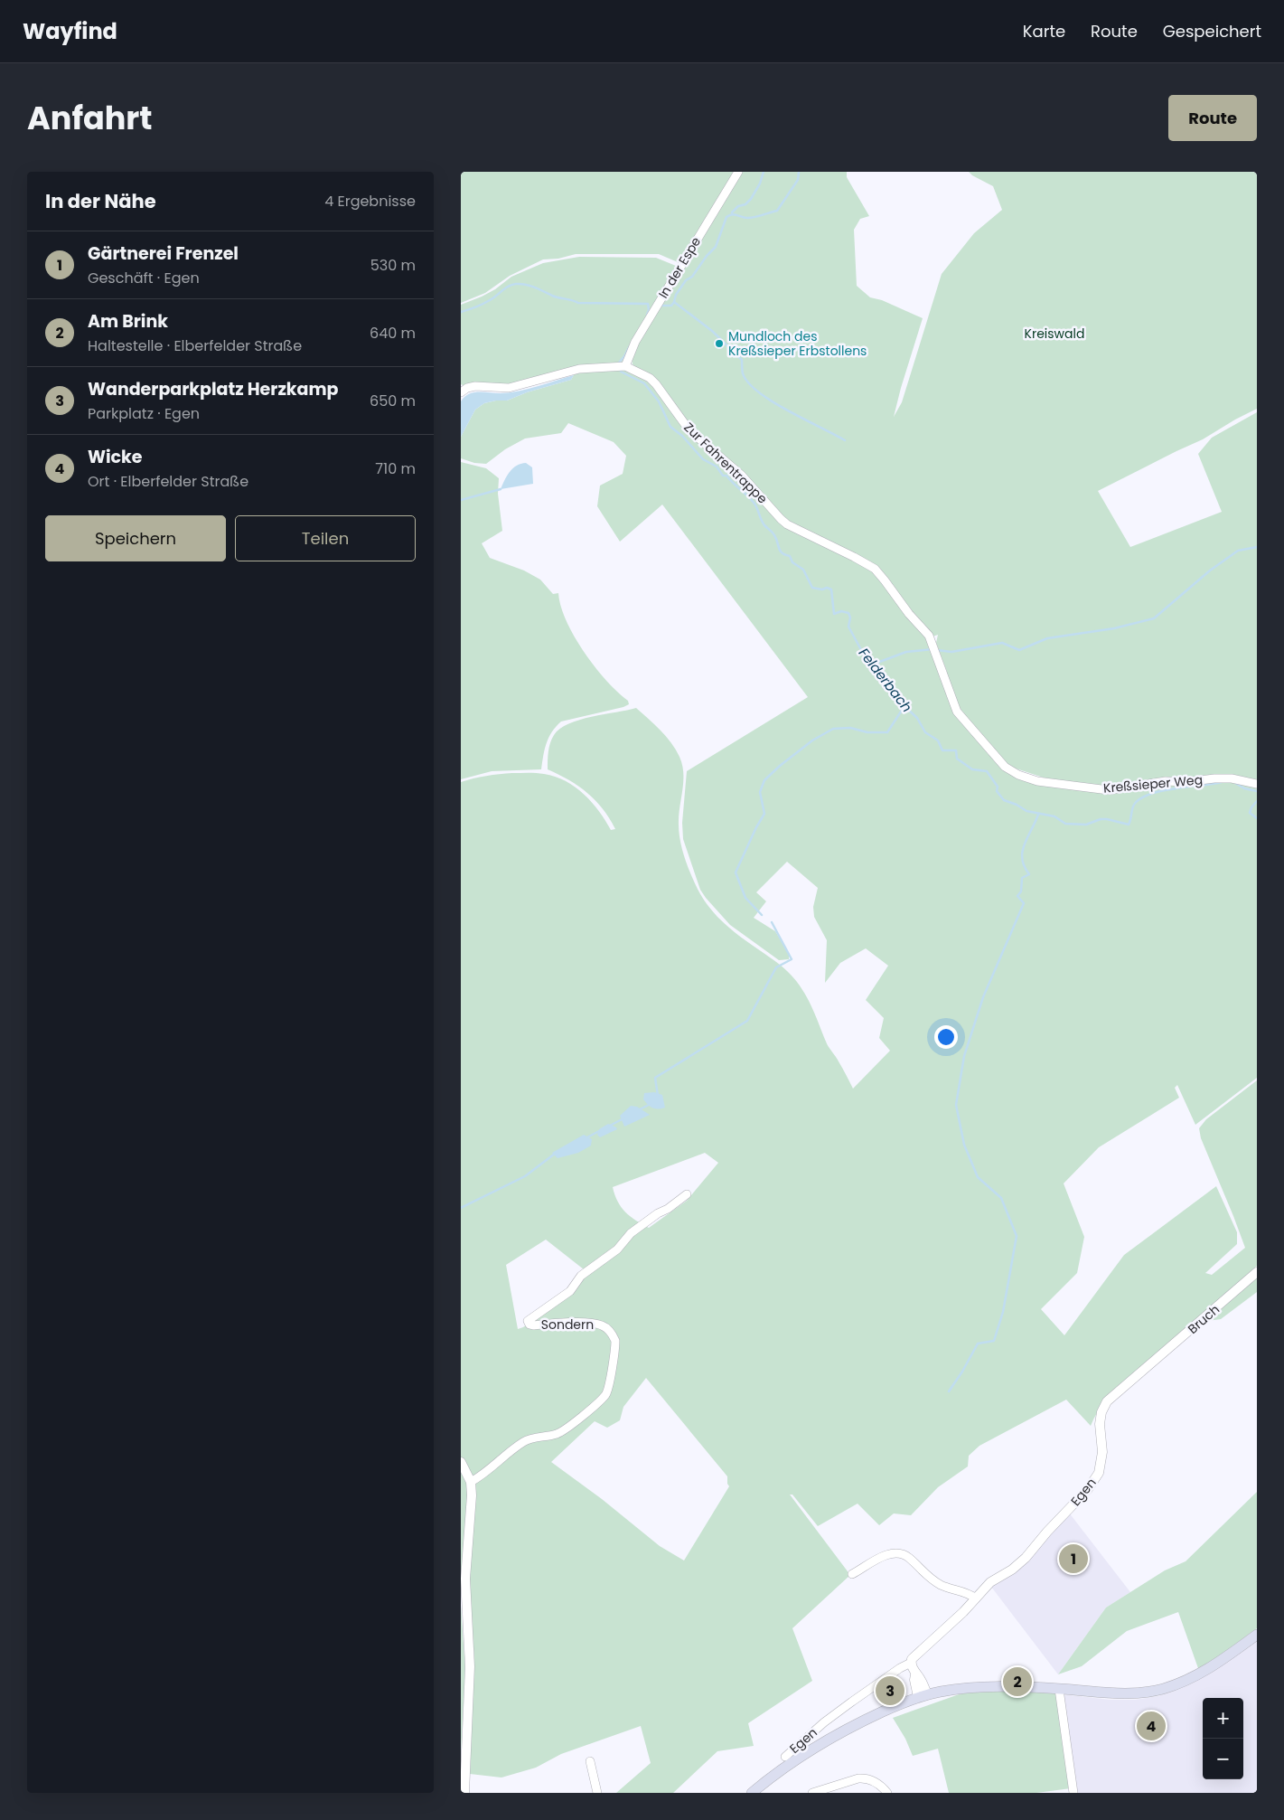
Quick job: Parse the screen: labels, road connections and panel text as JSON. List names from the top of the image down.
{
  "streets": {
    "street": [
      "In der Espe",
      "Zur Fahrentrappe",
      "Kreßsieper Weg",
      "Bruch",
      "Sondern",
      "Egen"
    ]
  },
  "crossings": [
    ["In der Espe", "Zur Fahrentrappe"],
    ["Zur Fahrentrappe", "Kreßsieper Weg"],
    ["Bruch", "Egen"]
  ],
  "water": ["Felderbach"],
  "parks": ["Kreiswald"],
  "places": ["Mundloch des Kreßsieper Erbstollens"],
  "page": {
    "header": "Wayfind",
    "nav": ["Karte", "Route", "Gespeichert"],
    "title": "Anfahrt",
    "buttons": [
      "Route",
      ["Speichern", "Teilen"]
    ],
    "heading": ["In der Nähe", "4 Ergebnisse"],
    "list": [
      {
        "mark": "1",
        "name": "Gärtnerei Frenzel",
        "note": "Geschäft · Egen",
        "value": "530 m"
      },
      {
        "mark": "2",
        "name": "Am Brink",
        "note": "Haltestelle · Elberfelder Straße",
        "value": "640 m"
      },
      {
        "mark": "3",
        "name": "Wanderparkplatz Herzkamp",
        "note": "Parkplatz · Egen",
        "value": "650 m"
      },
      {
        "mark": "4",
        "name": "Wicke",
        "note": "Ort · Elberfelder Straße",
        "value": "710 m"
      }
    ],
    "pins": [
      "1",
      "2",
      "3",
      "4"
    ],
    "map_buttons": ["+", "−"]
  }
}
